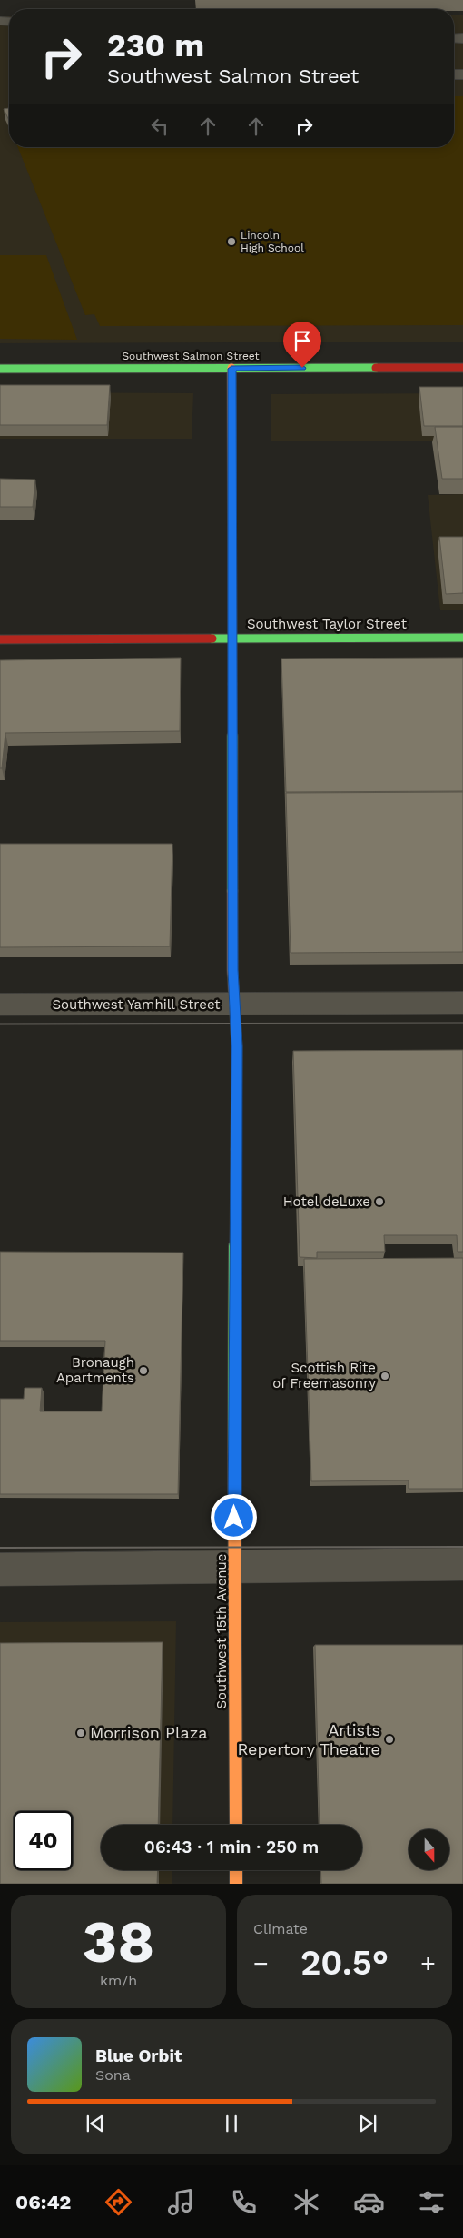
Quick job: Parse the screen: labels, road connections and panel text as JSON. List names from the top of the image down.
{
  "streets": {
    "street": [
      "Southwest Salmon Street",
      "Southwest Taylor Street",
      "Southwest Yamhill Street",
      "Southwest 15th Avenue"
    ]
  },
  "crossings": [
    ["Southwest Salmon Street", "Southwest 15th Avenue"],
    ["Southwest Taylor Street", "Southwest 15th Avenue"],
    ["Southwest Yamhill Street", "Southwest 15th Avenue"]
  ],
  "places": [
    "Lincoln High School",
    "Hotel deLuxe",
    "Bronaugh Apartments",
    "Scottish Rite of Freemasonry",
    "Morrison Plaza",
    "Artists Repertory Theatre"
  ],
  "north": "bottom",
  "page": {
    "turn": ["230 m", "Southwest Salmon Street"],
    "limit": "40",
    "trip": "06:43 · 1 min · 250 m",
    "tile": [
      ["38", "km/h"],
      "Climate"
    ],
    "heat": ["−", "20.5°", "+"],
    "song": ["Blue Orbit", "Sona"],
    "tabs": "06:42"
  }
}
